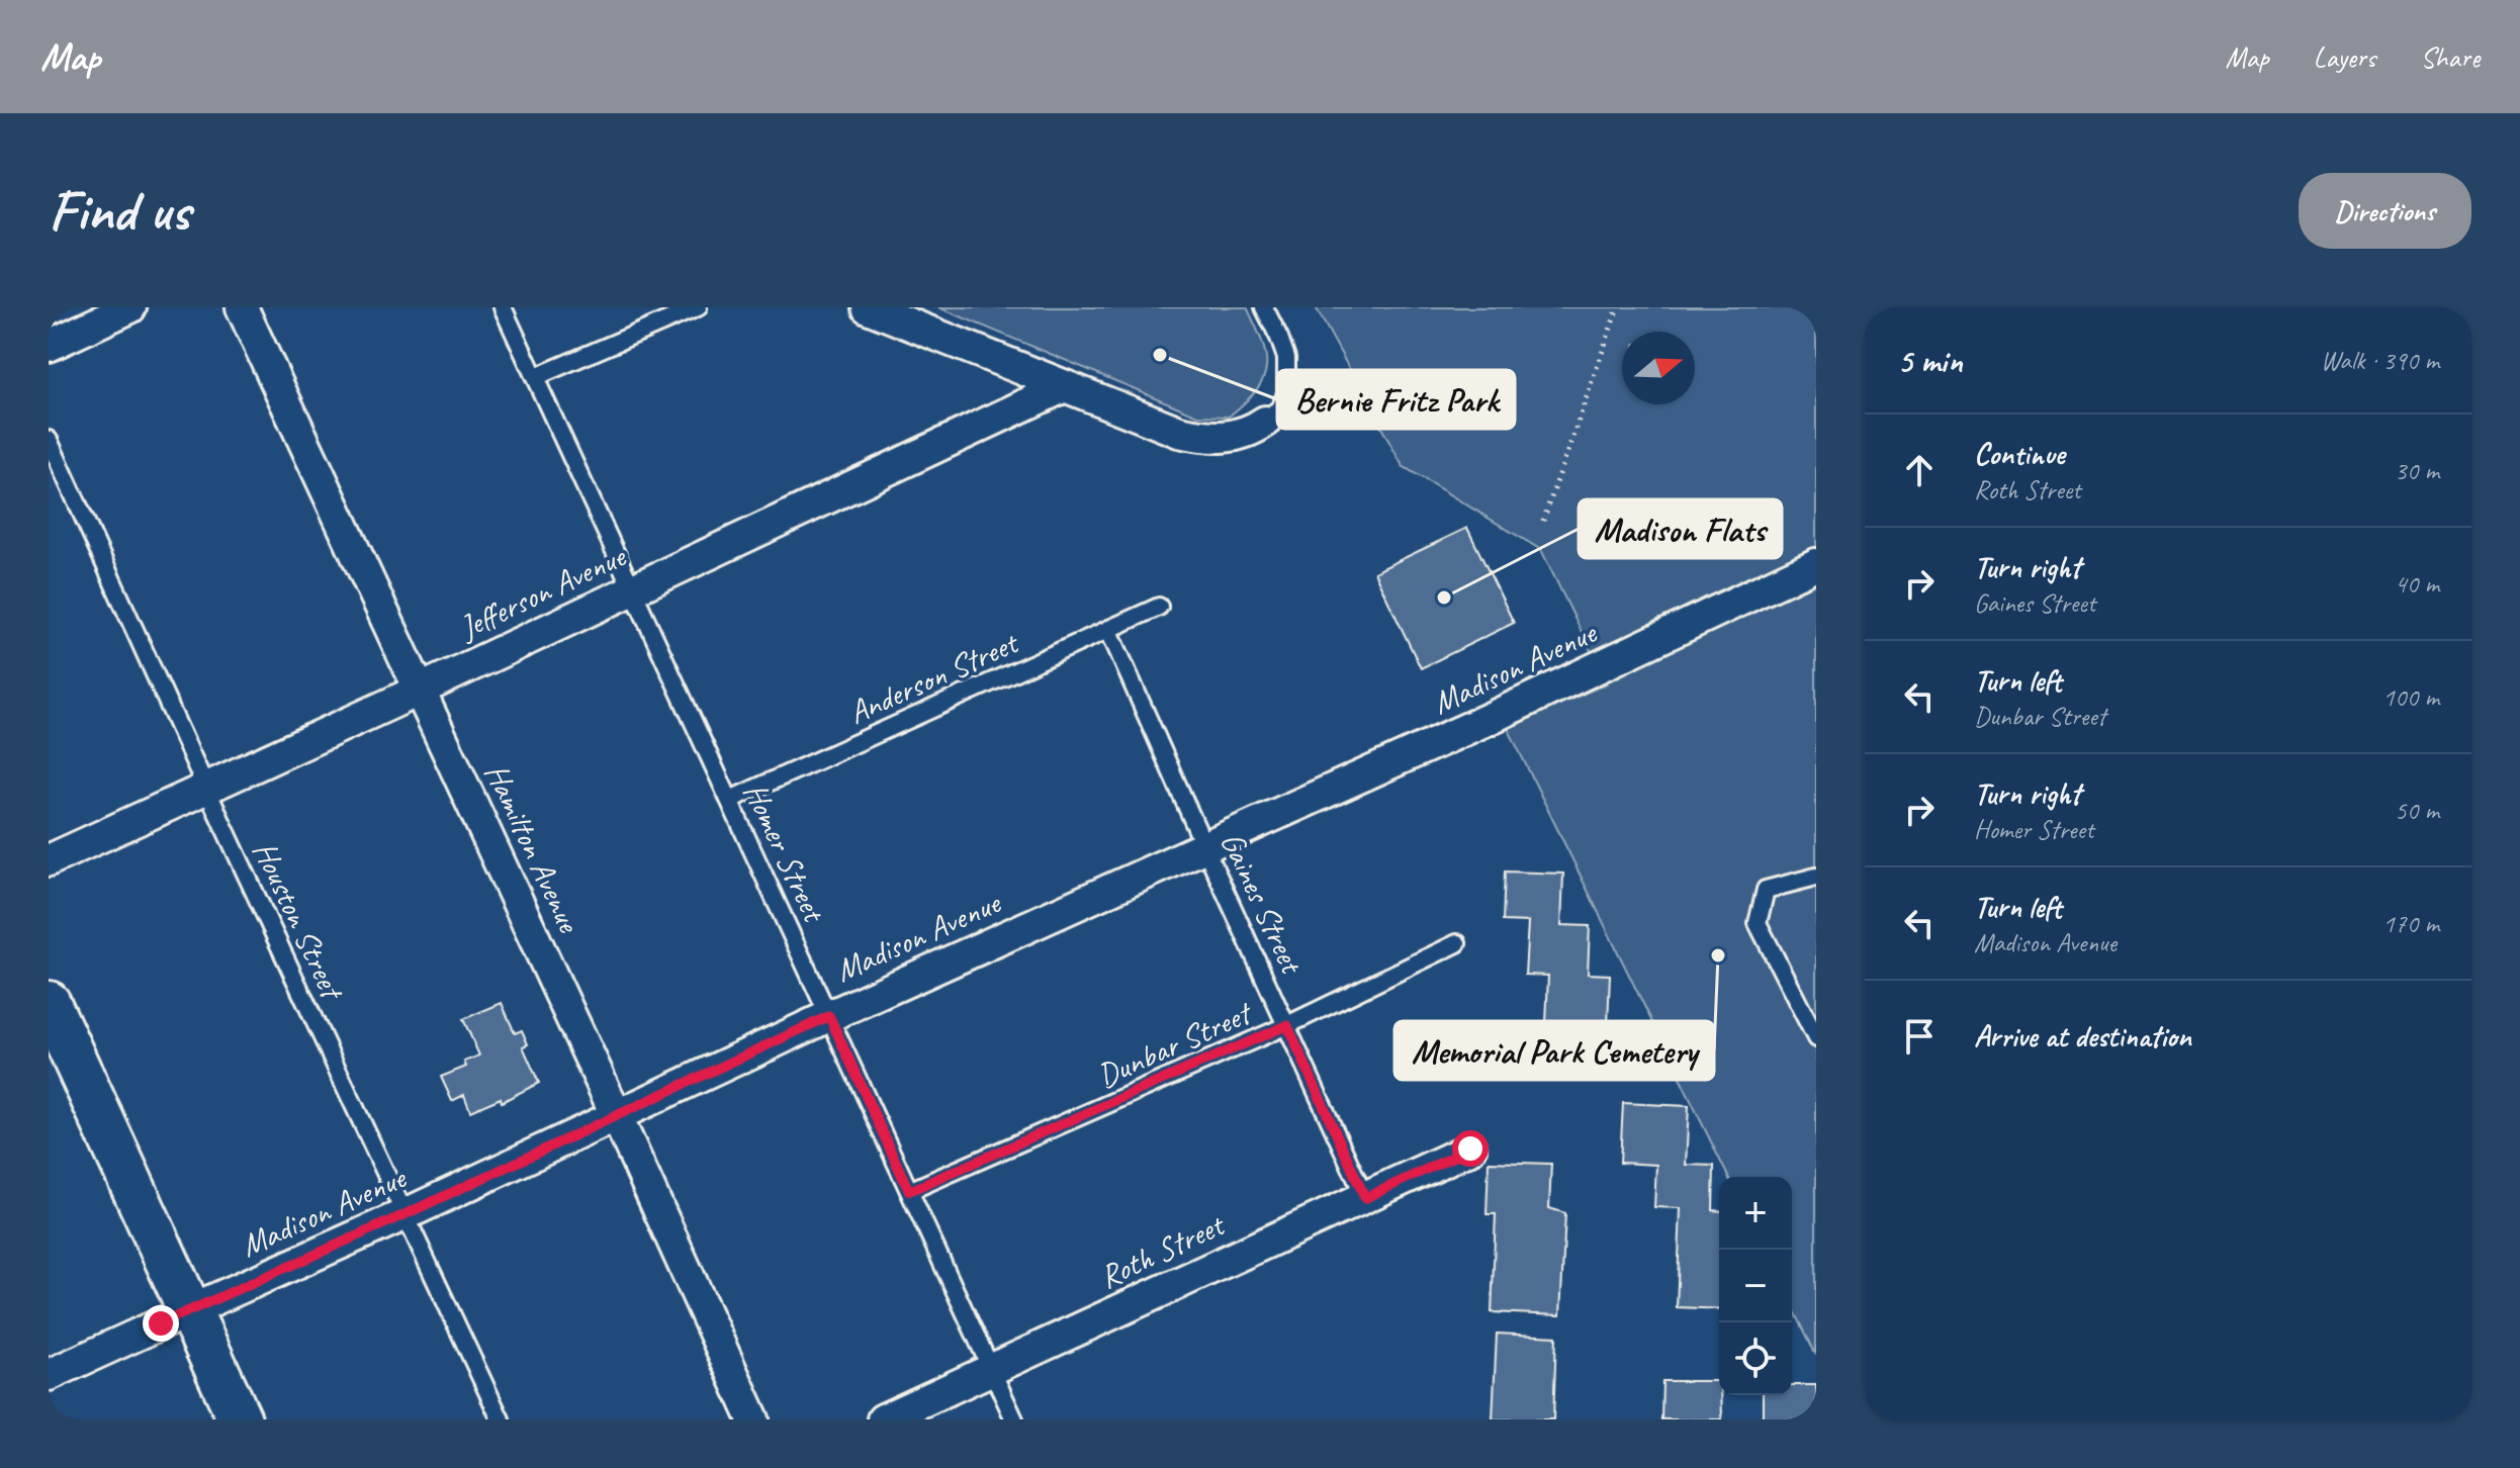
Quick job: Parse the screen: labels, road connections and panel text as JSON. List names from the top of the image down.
{
  "streets": {
    "street": [
      "Jefferson Avenue",
      "Madison Avenue",
      "Hamilton Avenue",
      "Roth Street"
    ],
    "lane": [
      "Anderson Street",
      "Homer Street",
      "Gaines Street",
      "Houston Street",
      "Dunbar Street"
    ]
  },
  "crossings": [
    ["Jefferson Avenue", "Hamilton Avenue"],
    ["Jefferson Avenue", "Homer Street"],
    ["Jefferson Avenue", "Houston Street"],
    ["Madison Avenue", "Hamilton Avenue"],
    ["Madison Avenue", "Homer Street"],
    ["Madison Avenue", "Gaines Street"],
    ["Madison Avenue", "Houston Street"],
    ["Anderson Street", "Homer Street"],
    ["Anderson Street", "Gaines Street"],
    ["Homer Street", "Dunbar Street"],
    ["Homer Street", "Roth Street"],
    ["Gaines Street", "Dunbar Street"],
    ["Gaines Street", "Roth Street"]
  ],
  "places": ["Bernie Fritz Park", "Madison Flats", "Memorial Park Cemetery"],
  "north": "right",
  "page": {
    "header": "Map",
    "nav": ["Map", "Layers", "Share"],
    "buttons": "Directions",
    "title": "Find us",
    "heading": ["5 min", "Walk · 390 m"],
    "list": [
      ["Continue", "Roth Street", "30 m"],
      ["Turn right", "Gaines Street", "40 m"],
      ["Turn left", "Dunbar Street", "100 m"],
      ["Turn right", "Homer Street", "50 m"],
      ["Turn left", "Madison Avenue", "170 m"],
      "Arrive at destination"
    ],
    "map_buttons": ["+", "−"]
  }
}
